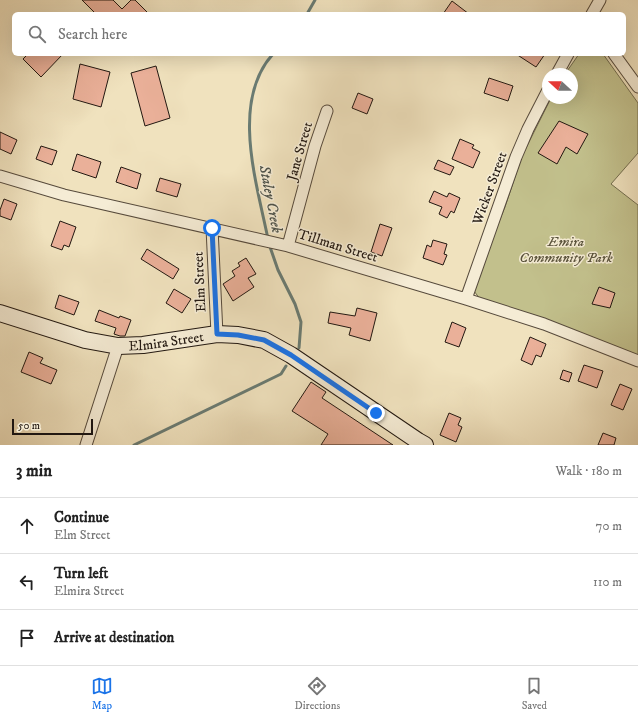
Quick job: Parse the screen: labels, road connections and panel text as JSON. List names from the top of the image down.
{
  "streets": {
    "street": [
      "Jane Street",
      "Wicker Street",
      "Tillman Street",
      "Elm Street",
      "Elmira Street"
    ]
  },
  "crossings": [
    ["Jane Street", "Tillman Street"],
    ["Wicker Street", "Tillman Street"],
    ["Tillman Street", "Elm Street"],
    ["Elm Street", "Elmira Street"]
  ],
  "water": ["Staley Creek"],
  "parks": ["Emira Community Park"],
  "scale_bar": "50 m",
  "north": "left",
  "page": {
    "search": "Search here",
    "scale": "50 m",
    "heading": ["3 min", "Walk · 180 m"],
    "list": [
      ["Continue", "Elm Street", "70 m"],
      ["Turn left", "Elmira Street", "110 m"],
      "Arrive at destination"
    ],
    "nav": ["Map", "Directions", "Saved"]
  }
}
